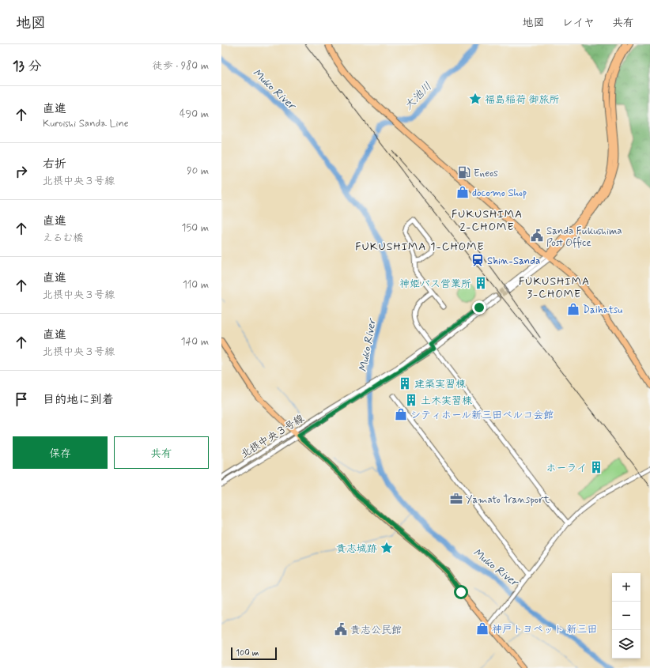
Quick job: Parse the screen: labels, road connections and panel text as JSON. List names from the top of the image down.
{
  "streets": {
    "street": ["北摂中央３号線"]
  },
  "districts": ["FUKUSHIMA 2-CHOME", "FUKUSHIMA 1-CHOME", "FUKUSHIMA 3-CHOME"],
  "water": ["Muko River", "大池川"],
  "places": {
    "place": ["福島稲荷 御旅所", "貴志城跡"],
    "fuel station": ["Eneos"],
    "shop": [
      "docomo Shop",
      "Daihatsu",
      "シティホール新三田ベルコ会館",
      "神戸トヨペット 新三田"
    ],
    "public building": ["Sanda Fukushima Post Office", "貴志公民館"],
    "station": ["Shin-Sanda"],
    "building": [
      "神姫バス営業所",
      "建築実習棟",
      "土木実習棟",
      "ホーライ"
    ],
    "office": ["Yamato Transport"]
  },
  "scale_bar": "100 m",
  "page": {
    "header": "地図",
    "nav": ["地図", "レイヤ", "共有"],
    "heading": ["13 分", "徒歩 · 980 m"],
    "list": [
      ["直進", "Kuroishi Sanda Line", "490 m"],
      ["右折", "北摂中央３号線", "90 m"],
      ["直進", "えるむ橋", "150 m"],
      ["直進", "北摂中央３号線", "110 m"],
      ["直進", "北摂中央３号線", "140 m"],
      "目的地に到着"
    ],
    "buttons": ["保存", "共有"],
    "map_buttons": ["+", "−"],
    "scale": "100 m"
  }
}
